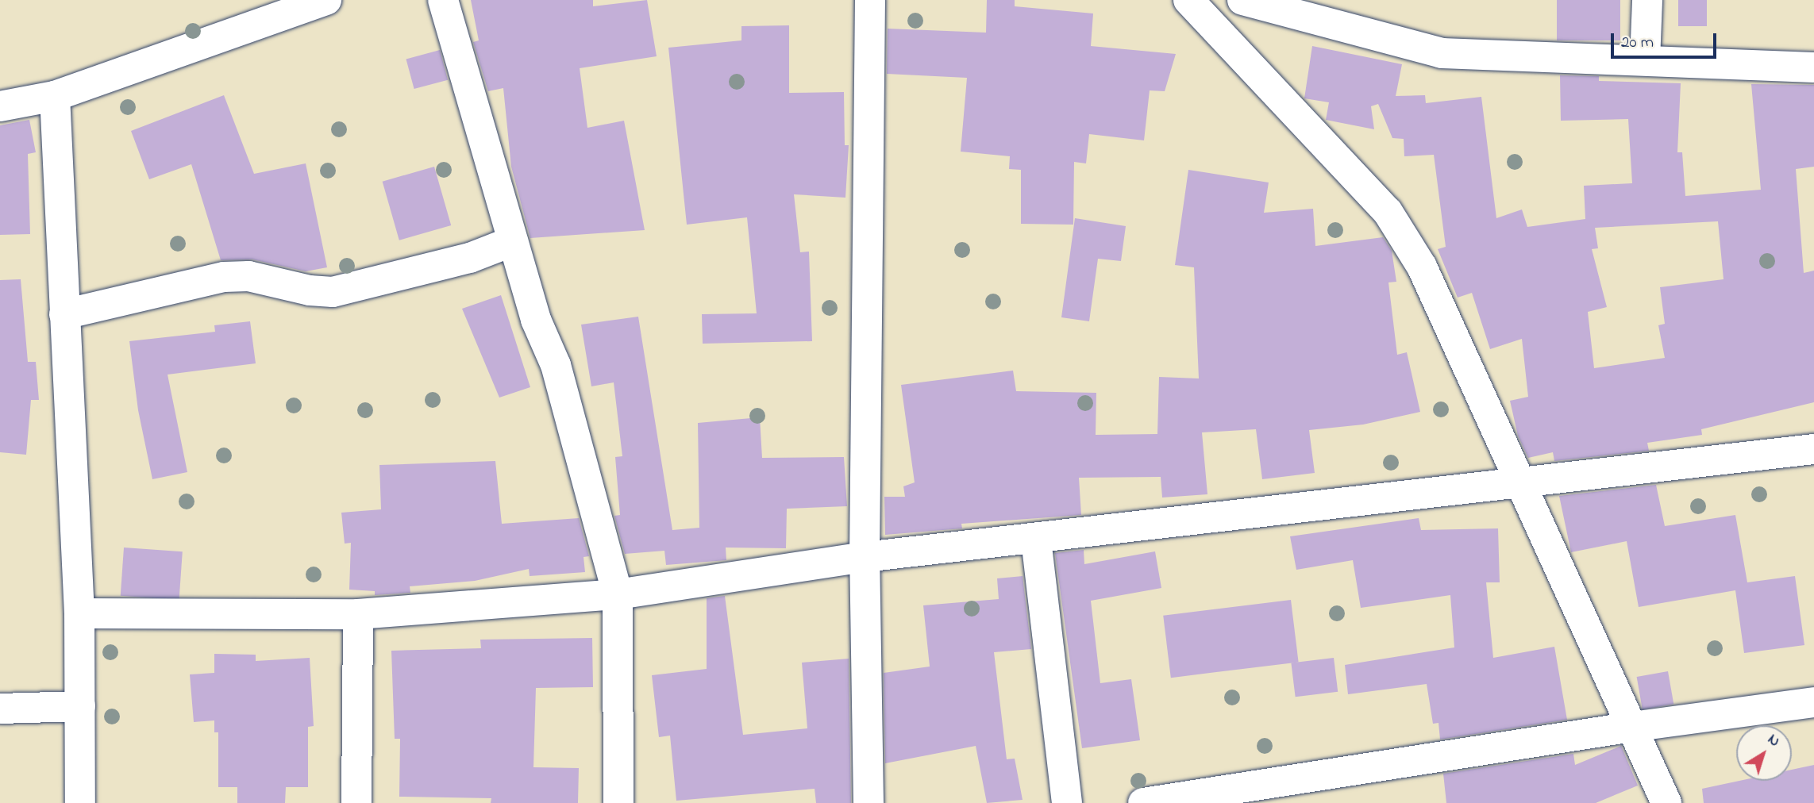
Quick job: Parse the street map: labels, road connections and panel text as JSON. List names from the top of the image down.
{
  "scale_bar": "20 m",
  "north": "top right"
}
